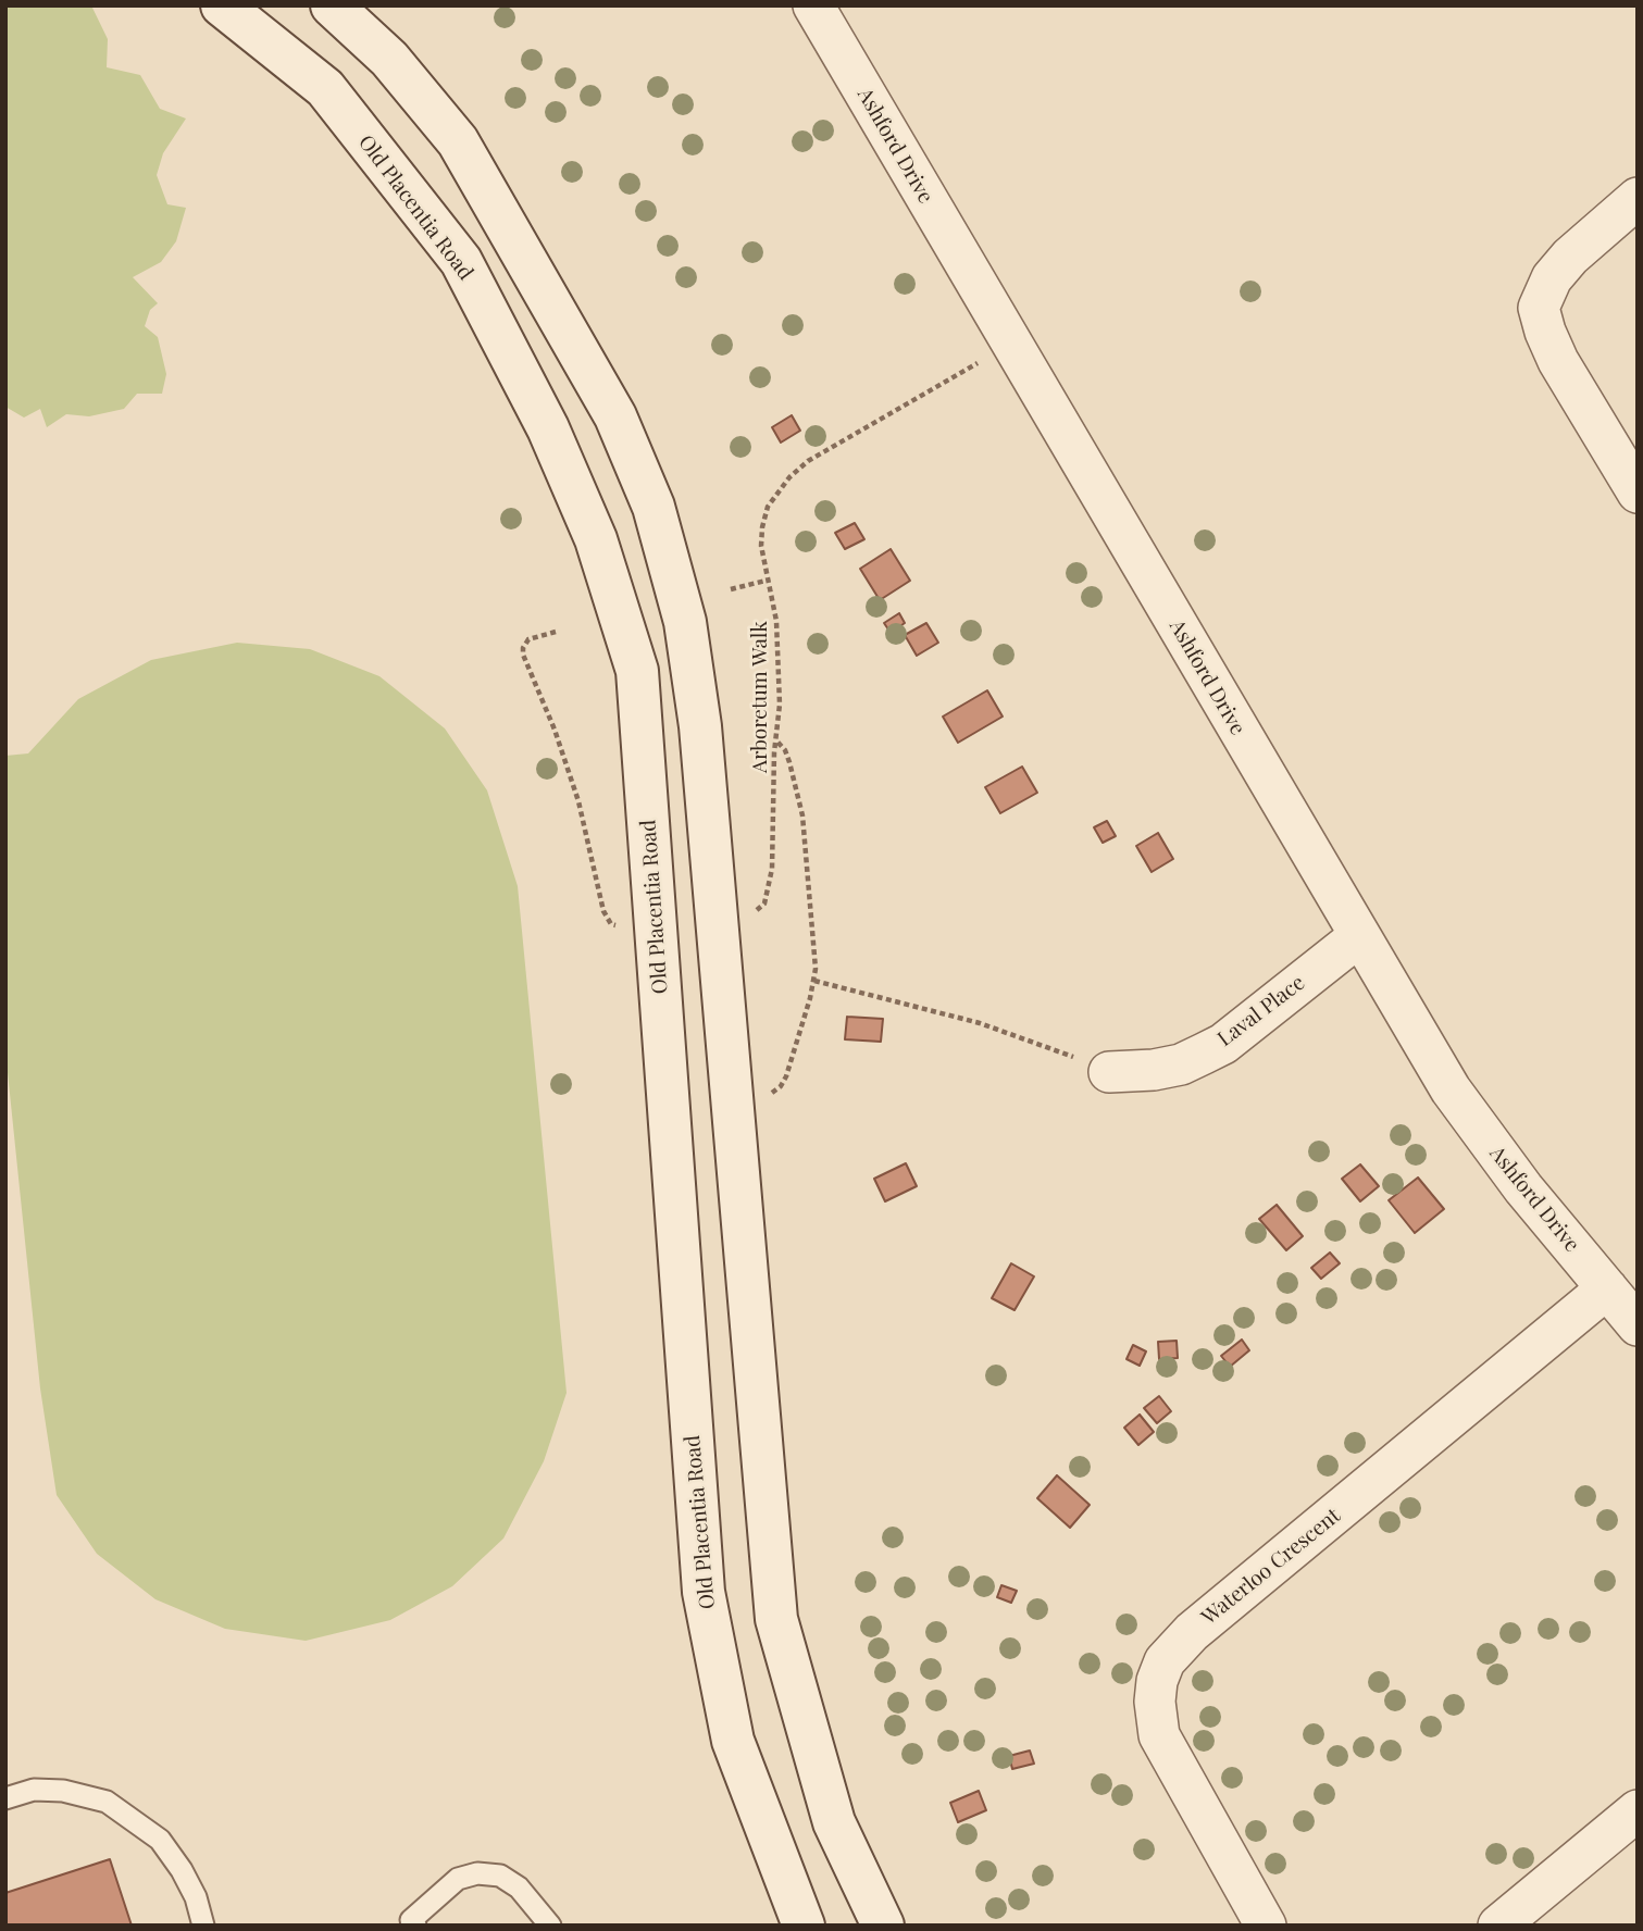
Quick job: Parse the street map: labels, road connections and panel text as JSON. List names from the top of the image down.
{
  "streets": {
    "main road": ["Old Placentia Road"],
    "street": ["Ashford Drive", "Laval Place", "Waterloo Crescent"],
    "path": ["Arboretum Walk"]
  },
  "crossings": [
    ["Ashford Drive", "Laval Place"],
    ["Ashford Drive", "Waterloo Crescent"]
  ]
}
